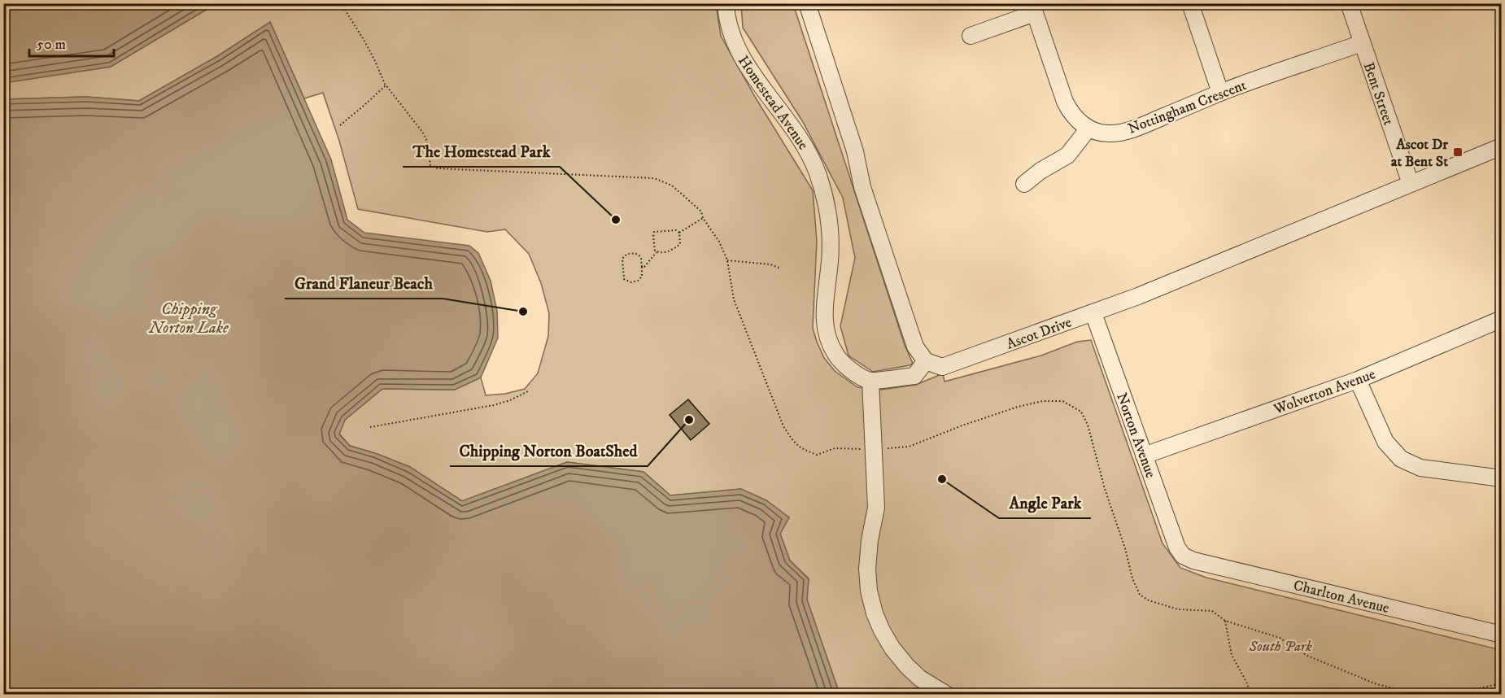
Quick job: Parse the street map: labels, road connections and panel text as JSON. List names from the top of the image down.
{
  "streets": {
    "street": [
      "Bent Street",
      "Homestead Avenue",
      "Nottingham Crescent",
      "Ascot Drive",
      "Wolverton Avenue",
      "Norton Avenue",
      "Charlton Avenue"
    ]
  },
  "crossings": [
    ["Bent Street", "Nottingham Crescent"],
    ["Bent Street", "Ascot Drive"],
    ["Ascot Drive", "Norton Avenue"],
    ["Wolverton Avenue", "Norton Avenue"],
    ["Norton Avenue", "Charlton Avenue"]
  ],
  "water": ["Chipping Norton Lake"],
  "parks": ["South Park"],
  "places": {
    "transit": ["Ascot Dr at Bent St"],
    "other": [
      "The Homestead Park",
      "Grand Flaneur Beach",
      "Chipping Norton BoatShed",
      "Angle Park"
    ]
  },
  "scale_bar": "50 m"
}
